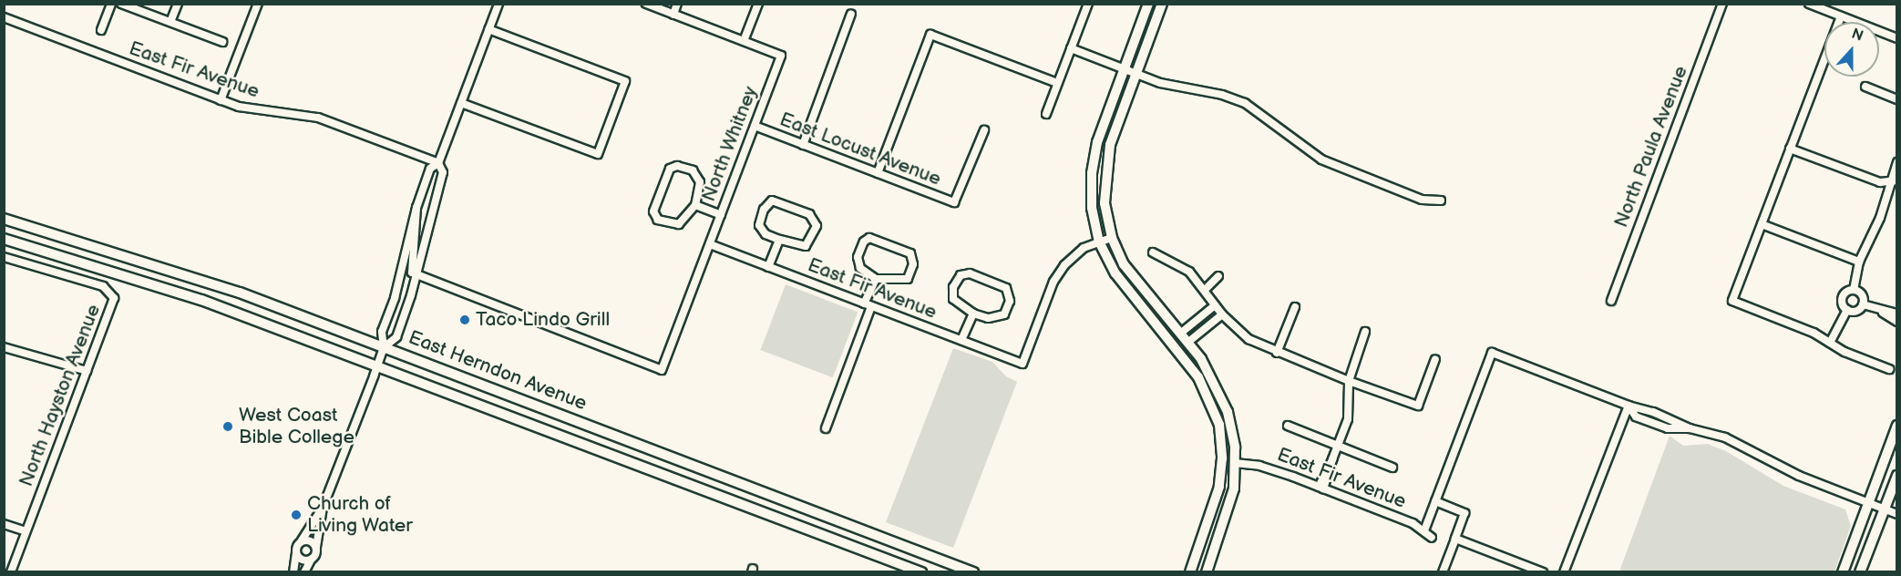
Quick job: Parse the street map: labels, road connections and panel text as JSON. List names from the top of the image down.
{
  "streets": {
    "main road": ["East Herndon Avenue"],
    "street": [
      "East Fir Avenue",
      "North Whitney",
      "North Paula Avenue",
      "East Locust Avenue",
      "North Hayston Avenue"
    ]
  },
  "crossings": [
    ["East Fir Avenue", "North Whitney"],
    ["North Whitney", "East Locust Avenue"]
  ],
  "places": ["Taco Lindo Grill", "West Coast Bible College", "Church of Living Water"],
  "north": "top"
}
